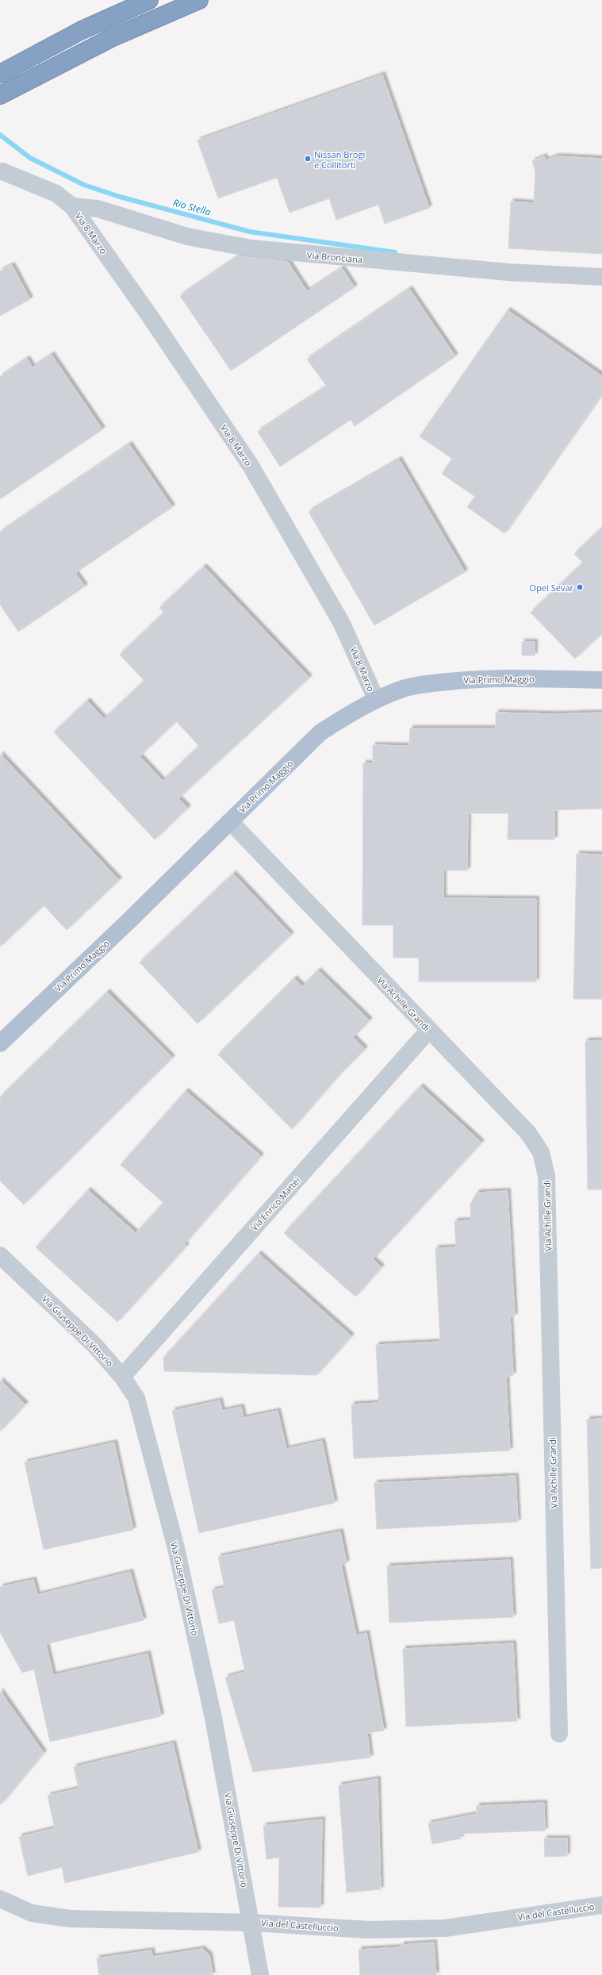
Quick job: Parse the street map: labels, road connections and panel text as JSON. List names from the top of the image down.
{
  "streets": {
    "main road": ["Via Primo Maggio"],
    "street": [
      "Via 8 Marzo",
      "Via Bronciana",
      "Via Achille Grandi",
      "Via Enrico Mattei",
      "Via Giuseppe Di Vittorio",
      "Via del Castelluccio"
    ]
  },
  "crossings": [
    ["Via 8 Marzo", "Via Bronciana"],
    ["Via 8 Marzo", "Via Primo Maggio"],
    ["Via Primo Maggio", "Via Achille Grandi"],
    ["Via Achille Grandi", "Via Enrico Mattei"],
    ["Via Enrico Mattei", "Via Giuseppe Di Vittorio"],
    ["Via Giuseppe Di Vittorio", "Via del Castelluccio"]
  ],
  "water": ["Rio Stella"],
  "places": ["Nissan Brogi e Collitorti", "Opel Sevar"]
}
